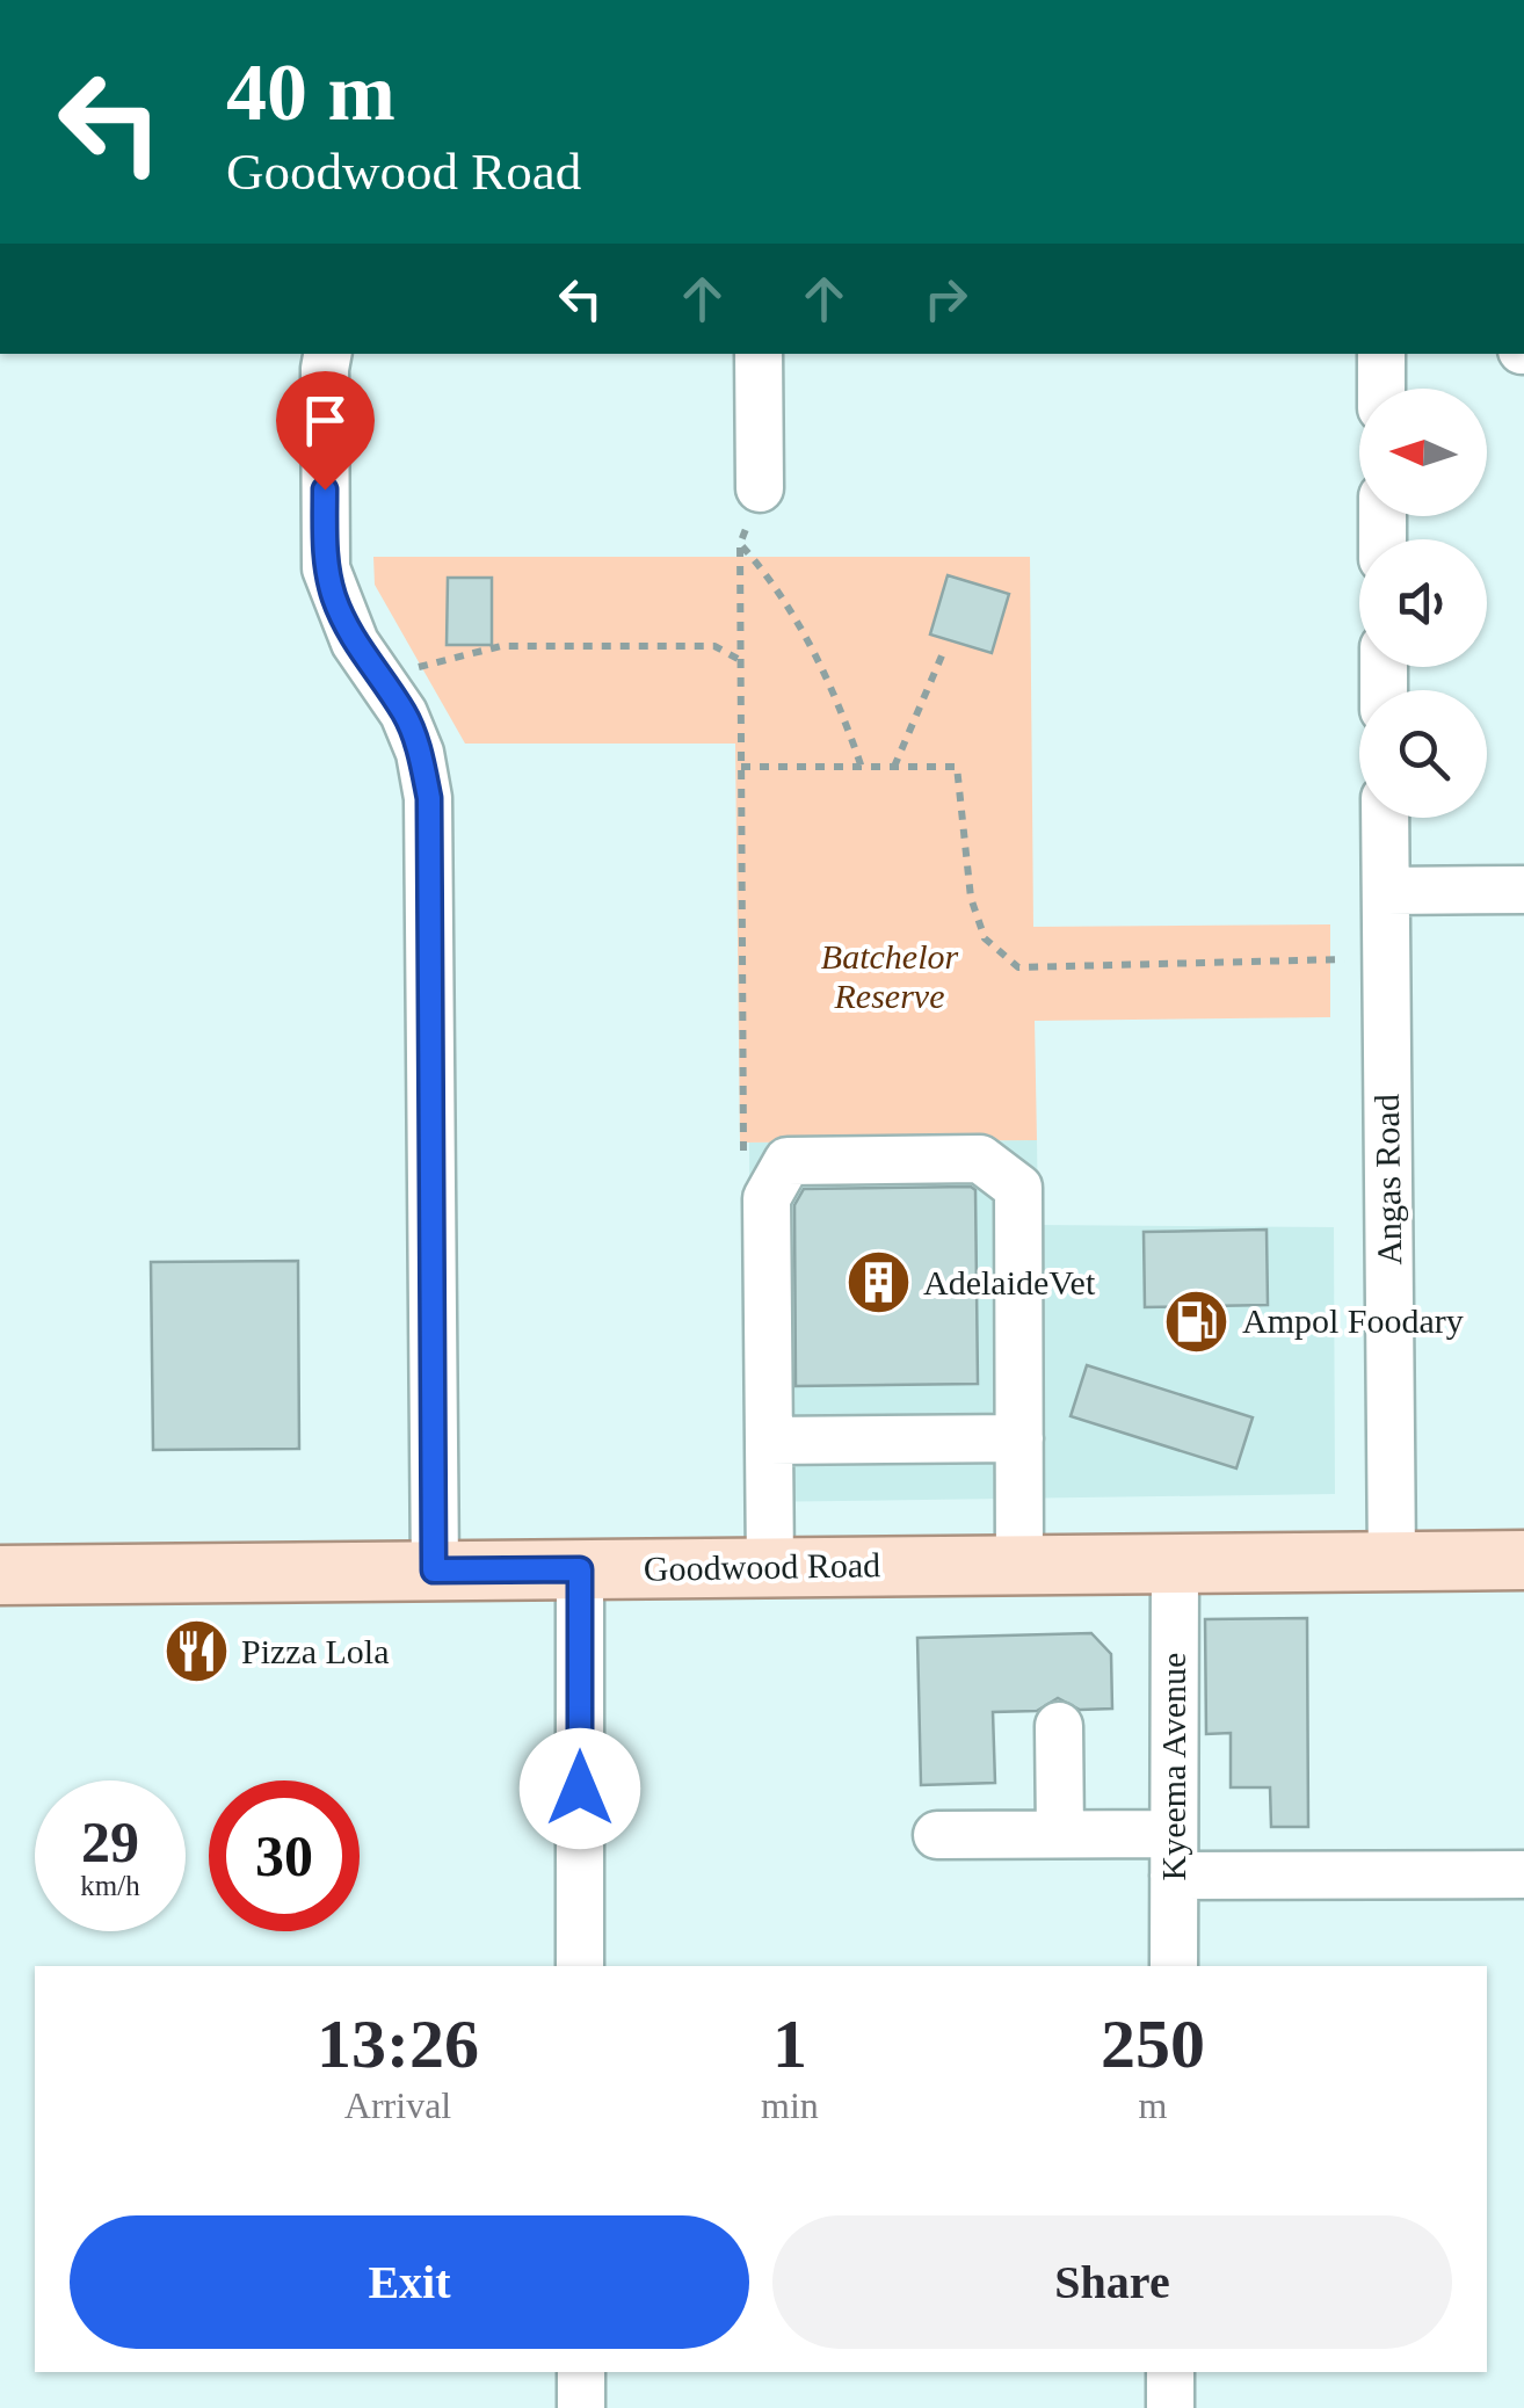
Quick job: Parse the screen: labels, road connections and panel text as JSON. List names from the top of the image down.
{
  "streets": {
    "main road": ["Goodwood Road"],
    "street": ["Angas Road", "Kyeema Avenue"]
  },
  "crossings": [
    ["Angas Road", "Goodwood Road"],
    ["Goodwood Road", "Kyeema Avenue"]
  ],
  "parks": ["Batchelor Reserve"],
  "places": {
    "building": ["AdelaideVet"],
    "fuel station": ["Ampol Foodary"],
    "restaurant": ["Pizza Lola"]
  },
  "north": "left",
  "page": {
    "turn": ["40 m", "Goodwood Road"],
    "speed": "29 km/h",
    "limit": "30",
    "eta": [
      "13:26",
      "Arrival",
      "1",
      "min",
      "250",
      "m"
    ],
    "buttons": ["Exit", "Share"]
  }
}
